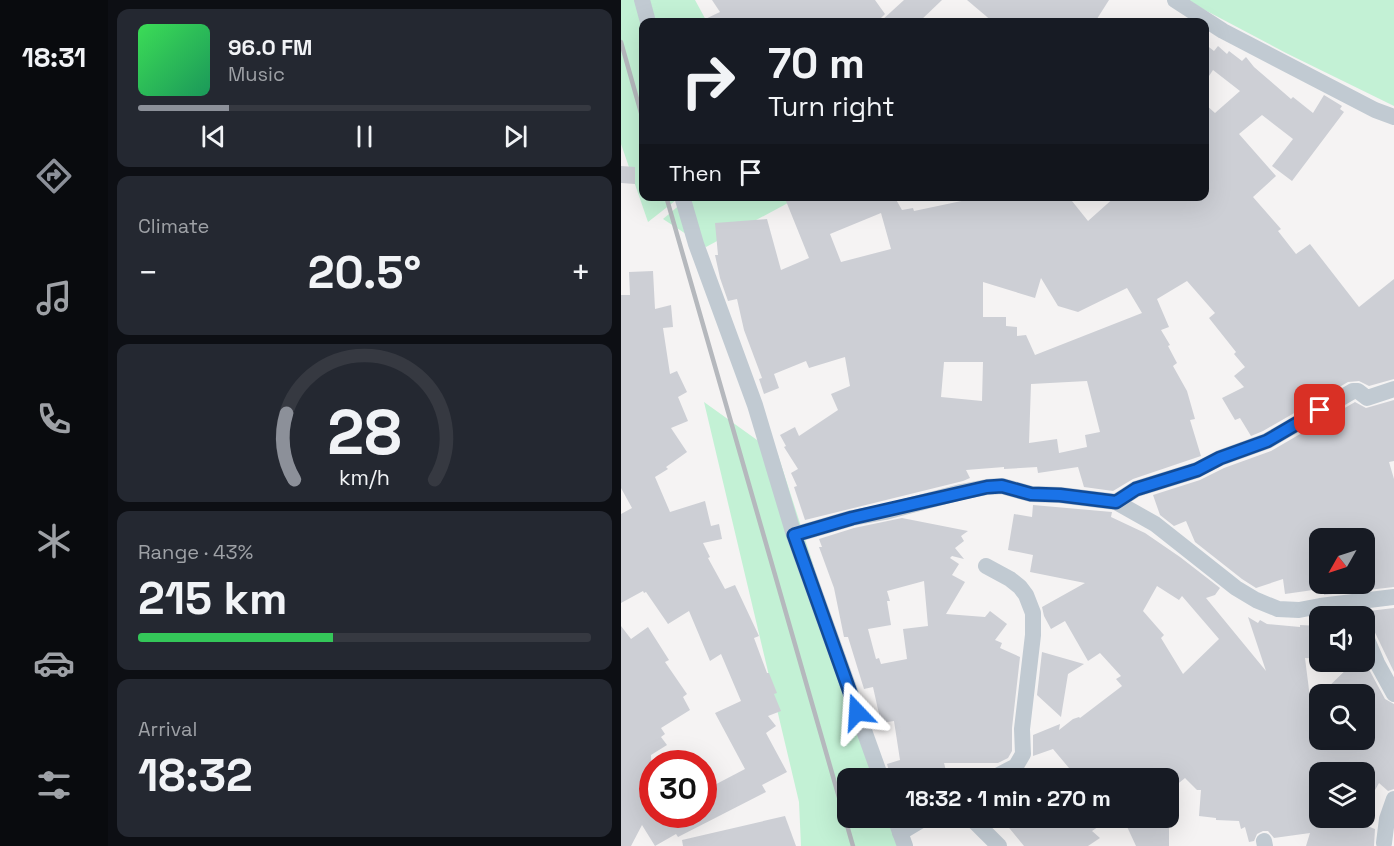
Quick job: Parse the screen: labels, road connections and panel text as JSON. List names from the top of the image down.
{
  "north": "bottom left",
  "page": {
    "tabs": "18:31",
    "turn": ["70 m", "Turn right"],
    "song": ["96.0 FM", "Music"],
    "then": "Then",
    "tile": [
      "Climate",
      ["Range · 43%", "215 km"],
      ["Arrival", "18:32"]
    ],
    "heat": ["−", "20.5°", "+"],
    "limit": "30",
    "trip": "18:32 · 1 min · 270 m",
    "gauge": ["28", "km/h"]
  }
}
